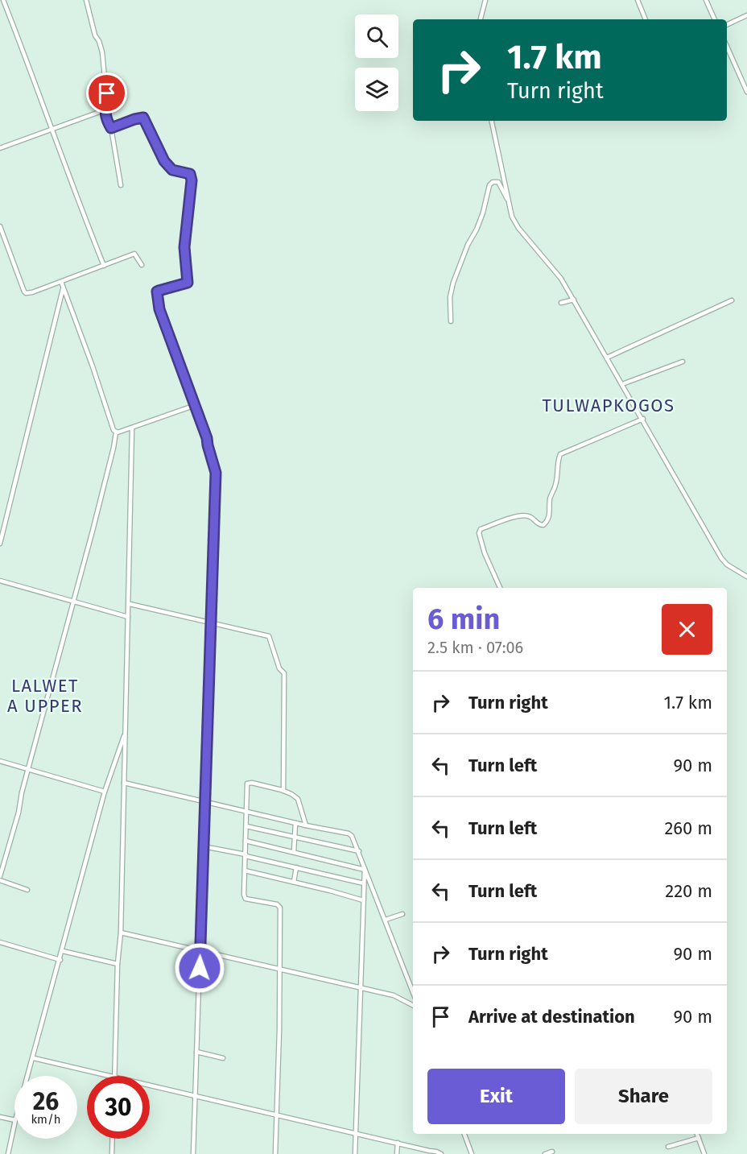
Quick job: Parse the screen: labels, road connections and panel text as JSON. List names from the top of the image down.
{
  "districts": ["TULWAPKOGOS", "LALWET A UPPER"],
  "page": {
    "turn": ["1.7 km", "Turn right"],
    "heading": ["6 min", "2.5 km · 07:06"],
    "list": [
      {
        "name": "Turn right",
        "value": "1.7 km"
      },
      {
        "name": "Turn left",
        "value": "90 m"
      },
      {
        "name": "Turn left",
        "value": "260 m"
      },
      {
        "name": "Turn left",
        "value": "220 m"
      },
      {
        "name": "Turn right",
        "value": "90 m"
      },
      {
        "name": "Arrive at destination",
        "value": "90 m"
      }
    ],
    "buttons": ["Exit", "Share"],
    "speed": "26 km/h",
    "limit": "30"
  }
}
